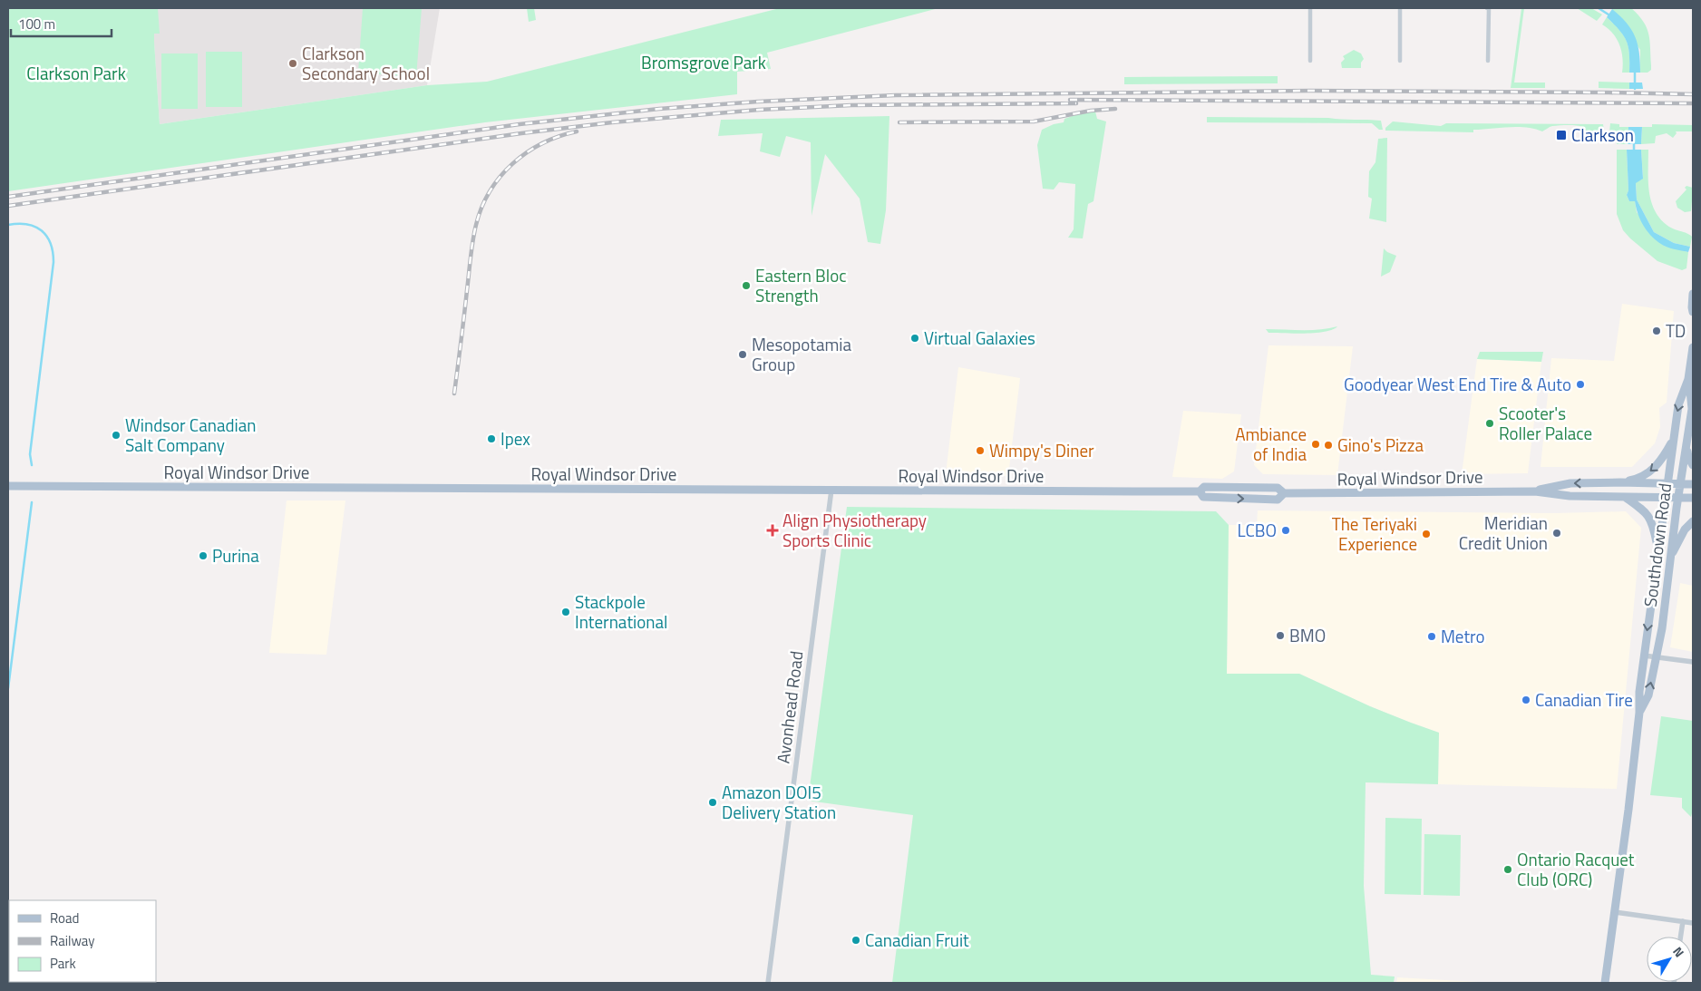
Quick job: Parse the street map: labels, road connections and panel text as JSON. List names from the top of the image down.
{
  "streets": {
    "main road": ["Royal Windsor Drive", "Southdown Road"],
    "street": ["Avonhead Road"]
  },
  "crossings": [
    ["Royal Windsor Drive", "Southdown Road"],
    ["Royal Windsor Drive", "Avonhead Road"]
  ],
  "parks": ["Bromsgrove Park", "Clarkson Park"],
  "places": {
    "other": [
      "Clarkson Secondary School",
      "Eastern Bloc Strength",
      "TD",
      "Virtual Galaxies",
      "Mesopotamia Group",
      "Goodyear West End Tire & Auto",
      "Scooter's Roller Palace",
      "Windsor Canadian Salt Company",
      "Ipex",
      "Ambiance of India",
      "Gino's Pizza",
      "Wimpy's Diner",
      "LCBO",
      "Meridian Credit Union",
      "The Teriyaki Experience",
      "Purina",
      "Stackpole International",
      "BMO",
      "Metro",
      "Canadian Tire",
      "Amazon DOI5 Delivery Station",
      "Ontario Racquet Club (ORC)",
      "Canadian Fruit"
    ],
    "transit": ["Clarkson"],
    "health": ["Align Physiotherapy Sports Clinic"]
  },
  "legend": ["Road", "Railway", "Park"],
  "scale_bar": "100 m",
  "north": "top right"
}
